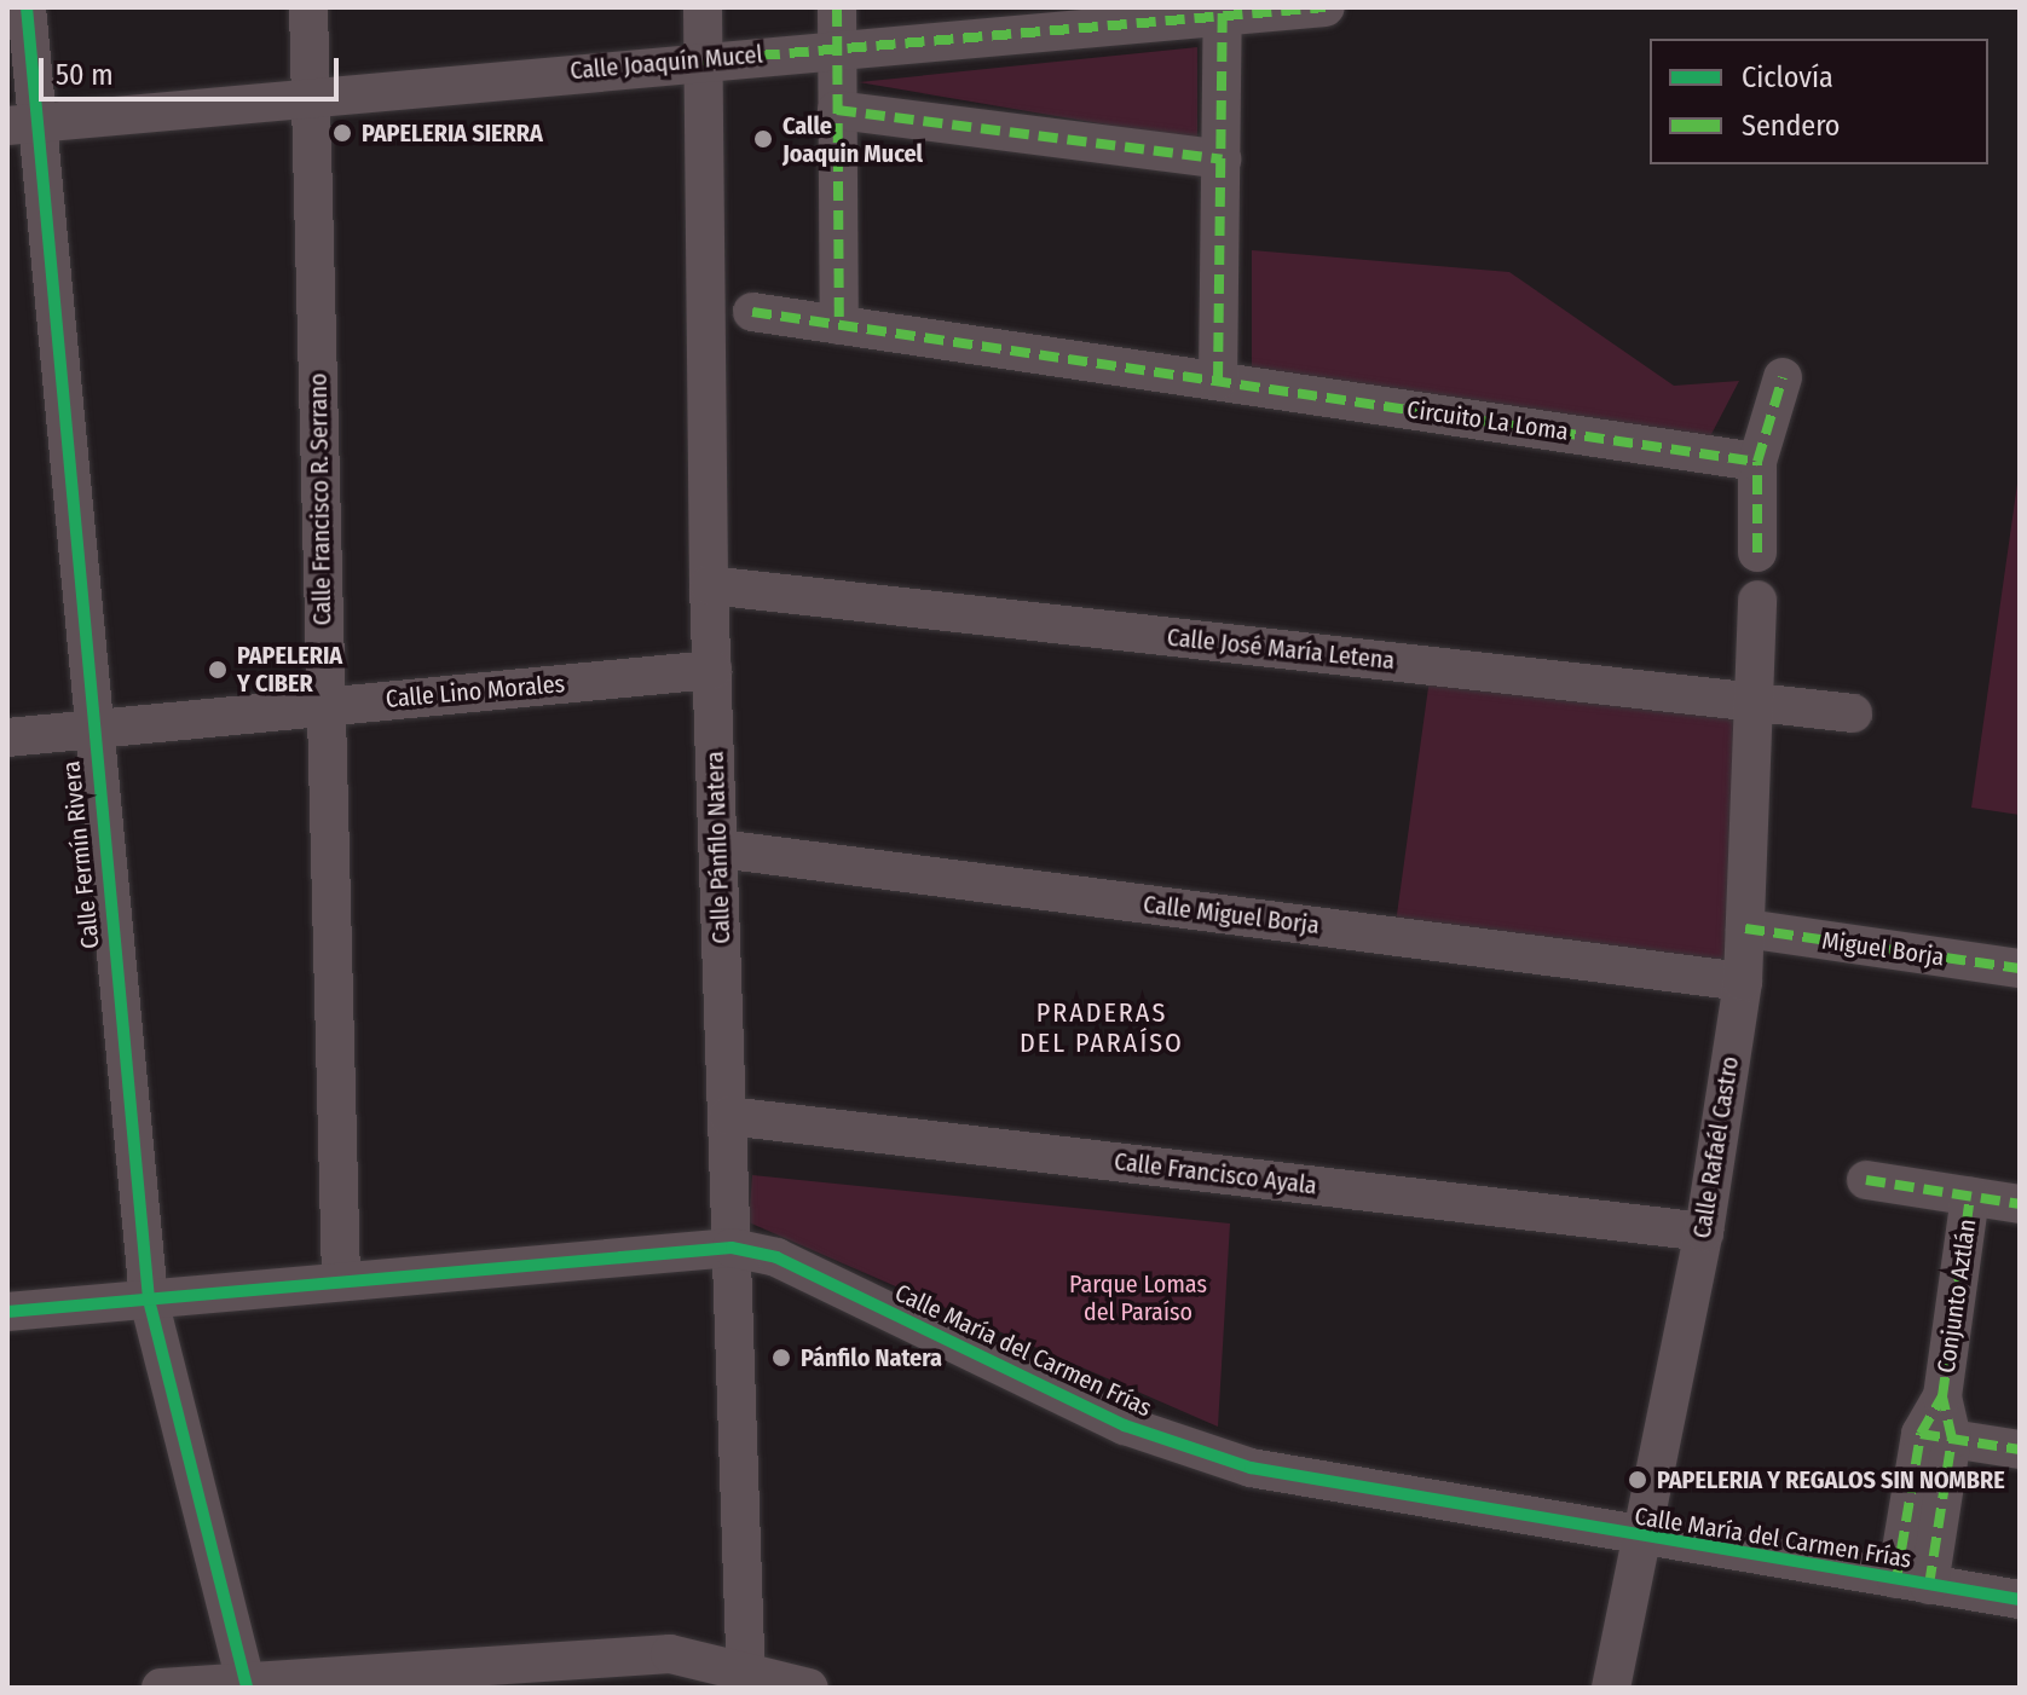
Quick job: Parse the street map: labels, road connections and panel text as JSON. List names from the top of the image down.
{
  "streets": {
    "street": [
      "Calle Joaquín Mucel",
      "Circuito La Loma",
      "Calle Francisco R. Serrano",
      "Calle José María Letena",
      "Calle Lino Morales",
      "Calle Pánfilo Natera",
      "Calle Fermín Rivera",
      "Calle Miguel Borja",
      "Miguel Borja",
      "Calle Rafaél Castro",
      "Calle Francisco Ayala",
      "Conjunto Aztlán",
      "Calle María del Carmen Frías"
    ]
  },
  "crossings": [
    ["Calle Joaquín Mucel", "Calle Francisco R. Serrano"],
    ["Calle Joaquín Mucel", "Calle Pánfilo Natera"],
    ["Calle Joaquín Mucel", "Calle Fermín Rivera"],
    ["Calle Francisco R. Serrano", "Calle Lino Morales"],
    ["Calle Francisco R. Serrano", "Calle María del Carmen Frías"],
    ["Calle José María Letena", "Calle Pánfilo Natera"],
    ["Calle José María Letena", "Calle Rafaél Castro"],
    ["Calle Lino Morales", "Calle Pánfilo Natera"],
    ["Calle Lino Morales", "Calle Fermín Rivera"],
    ["Calle Pánfilo Natera", "Calle Miguel Borja"],
    ["Calle Pánfilo Natera", "Calle Francisco Ayala"],
    ["Calle Pánfilo Natera", "Calle María del Carmen Frías"],
    ["Calle Fermín Rivera", "Calle María del Carmen Frías"],
    ["Calle Miguel Borja", "Calle Rafaél Castro"],
    ["Miguel Borja", "Calle Rafaél Castro"],
    ["Calle Rafaél Castro", "Calle Francisco Ayala"],
    ["Calle Rafaél Castro", "Calle María del Carmen Frías"],
    ["Conjunto Aztlán", "Calle María del Carmen Frías"]
  ],
  "districts": ["PRADERAS DEL PARAÍSO"],
  "parks": ["Parque Lomas del Paraíso"],
  "places": [
    "PAPELERIA SIERRA",
    "Calle Joaquin Mucel",
    "PAPELERIA Y CIBER",
    "Pánfilo Natera",
    "PAPELERIA Y REGALOS SIN NOMBRE"
  ],
  "legend": ["Ciclovía", "Sendero"],
  "scale_bar": "50 m"
}
